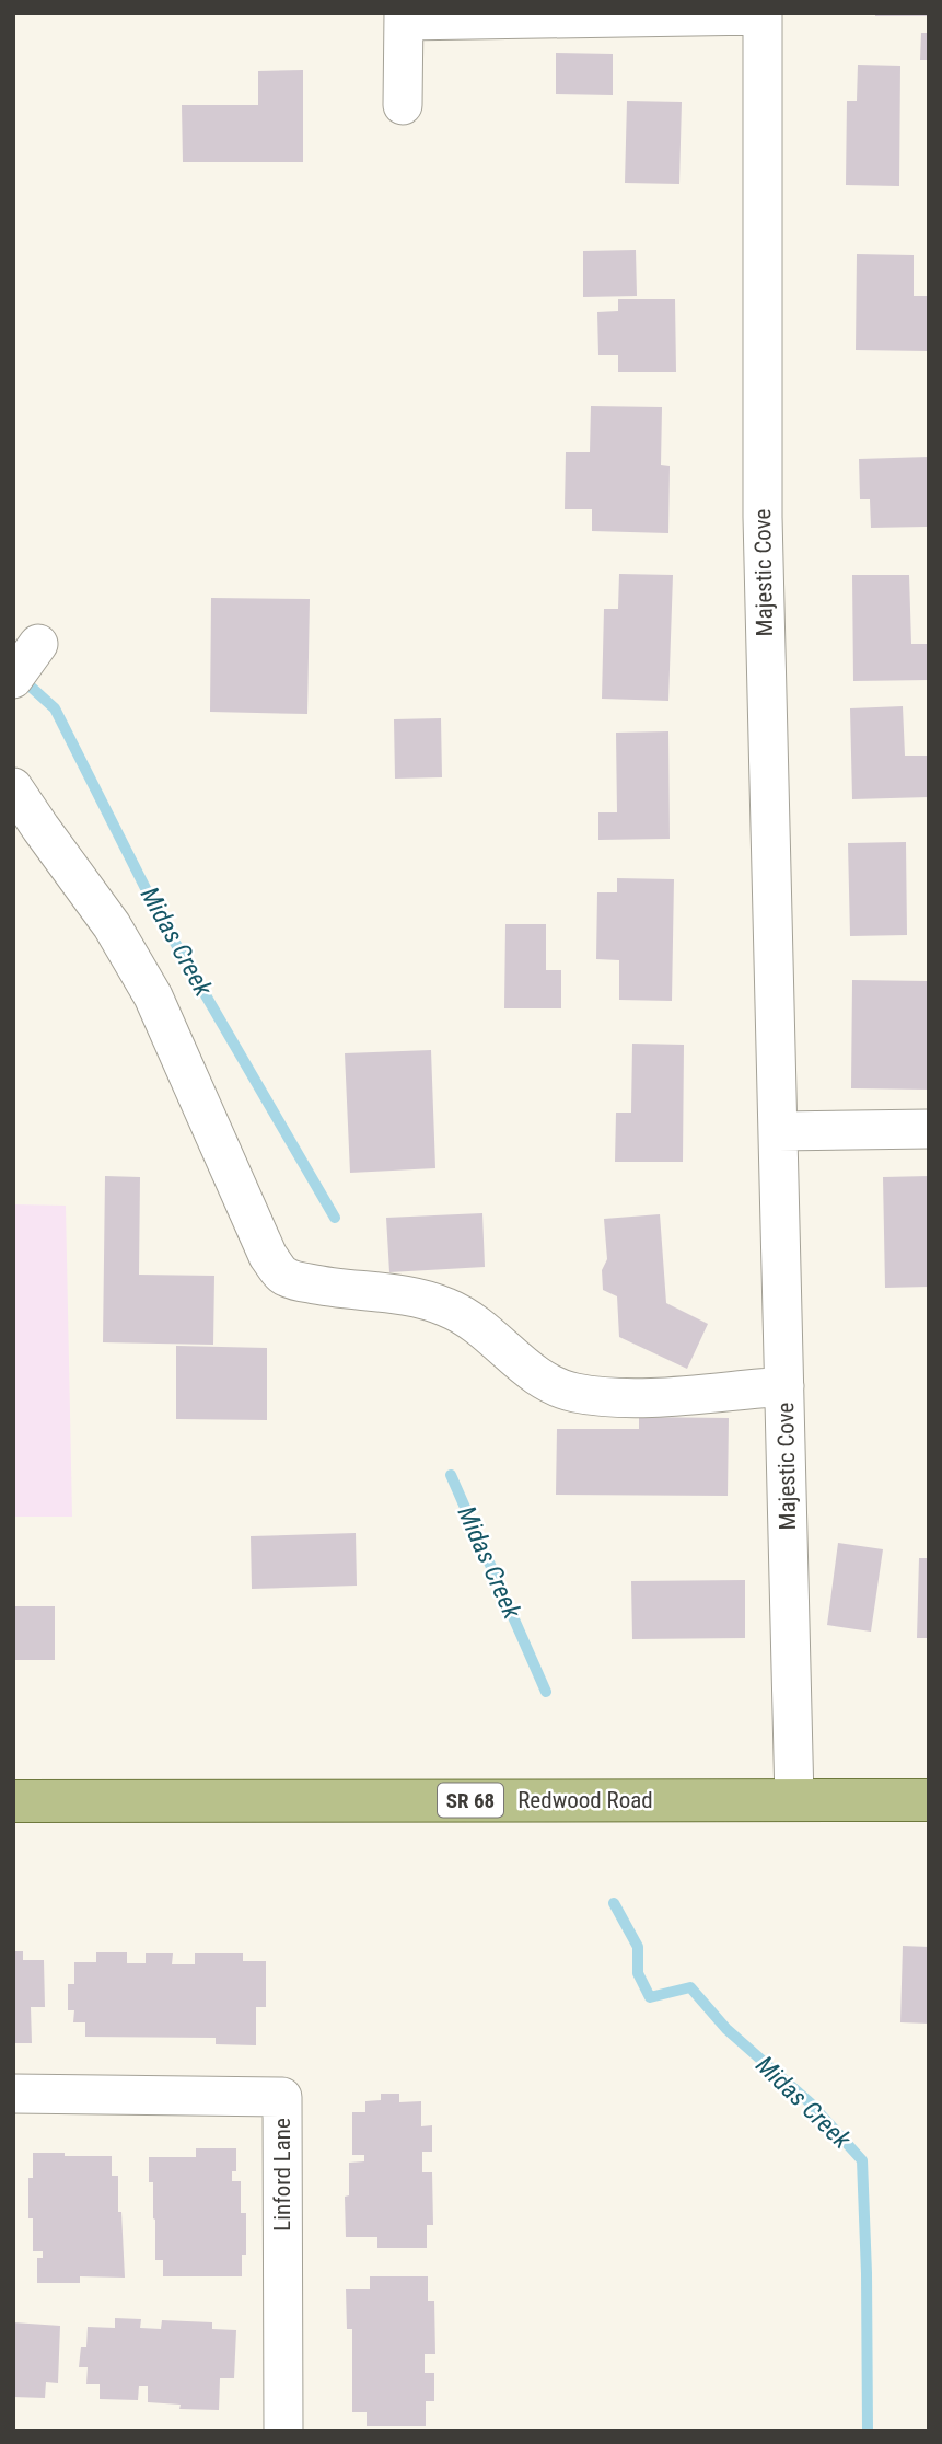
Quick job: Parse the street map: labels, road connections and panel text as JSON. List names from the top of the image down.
{
  "streets": {
    "main road": ["SR 68", "Redwood Road"],
    "street": ["Majestic Cove", "Linford Lane"]
  },
  "crossings": [
    ["Majestic Cove", "Redwood Road"]
  ],
  "water": ["Midas Creek"]
}
